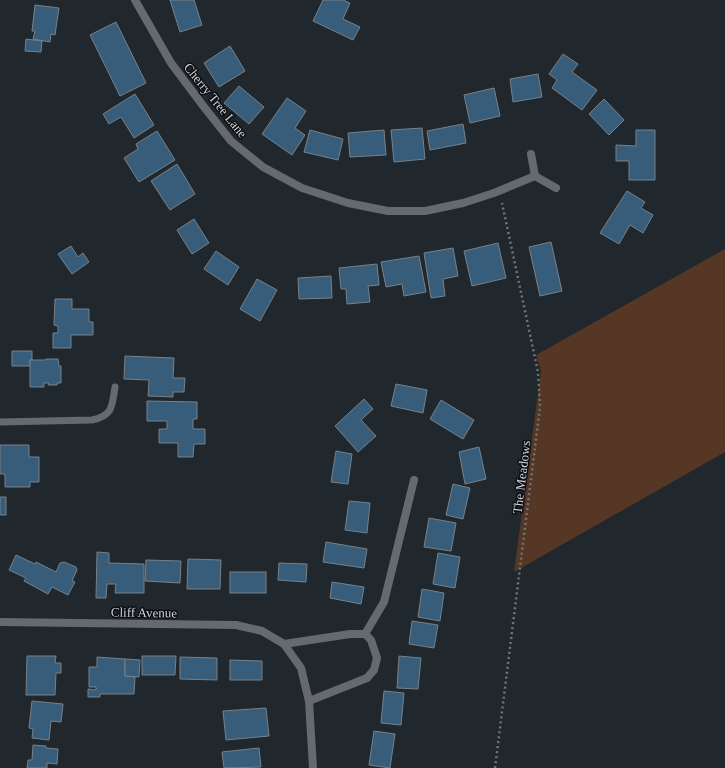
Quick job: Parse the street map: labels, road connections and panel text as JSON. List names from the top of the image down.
{
  "streets": {
    "street": ["Cherry Tree Lane", "Cliff Avenue"],
    "path": ["The Meadows"]
  },
  "crossings": [
    ["Cherry Tree Lane", "The Meadows"]
  ]
}
